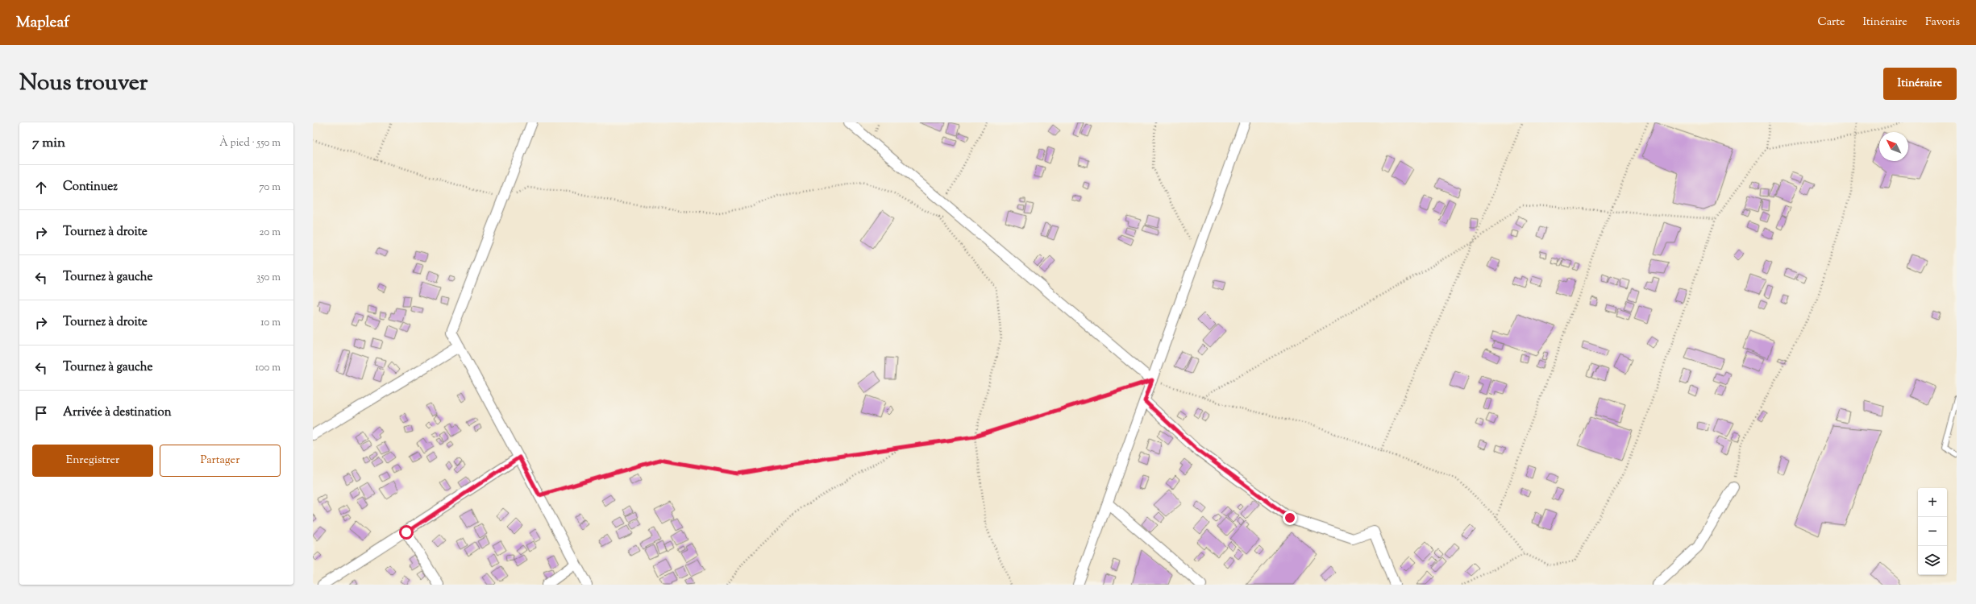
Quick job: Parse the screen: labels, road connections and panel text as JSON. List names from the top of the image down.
{
  "north": "top left",
  "page": {
    "header": "Mapleaf",
    "nav": ["Carte", "Itinéraire", "Favoris"],
    "title": "Nous trouver",
    "buttons": [
      "Itinéraire",
      ["Enregistrer", "Partager"]
    ],
    "heading": ["7 min", "À pied · 550 m"],
    "list": [
      ["Continuez", "70 m"],
      ["Tournez à droite", "20 m"],
      ["Tournez à gauche", "350 m"],
      ["Tournez à droite", "10 m"],
      ["Tournez à gauche", "100 m"],
      "Arrivée à destination"
    ],
    "map_buttons": ["+", "−"]
  }
}
